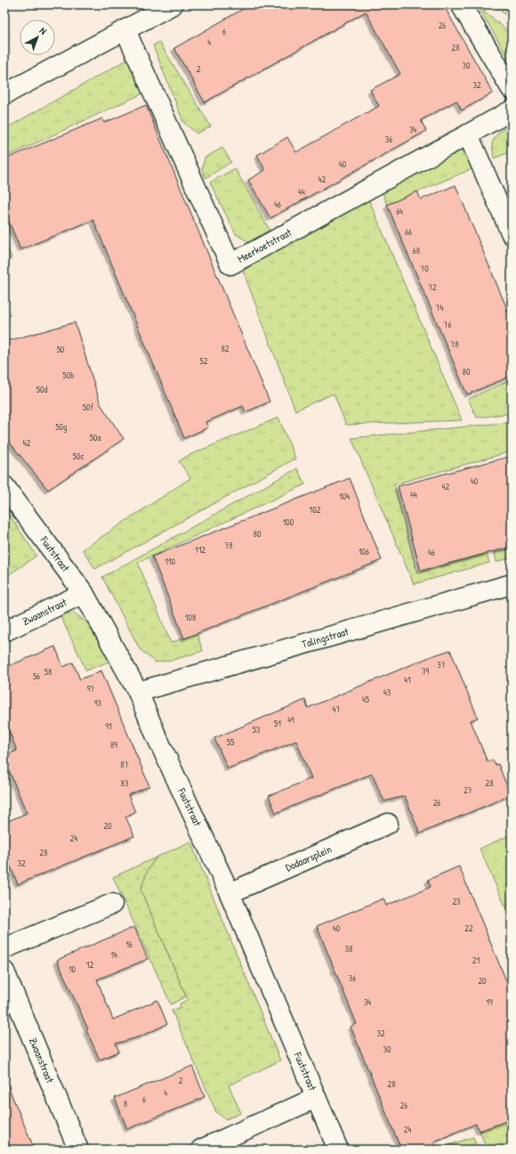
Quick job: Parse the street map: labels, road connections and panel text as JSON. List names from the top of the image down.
{
  "streets": {
    "street": [
      "Meerkoetstraat",
      "Fuutstraat",
      "Zwaanstraat",
      "Talingstraat",
      "Dodaarsplein"
    ]
  },
  "crossings": [
    ["Fuutstraat", "Zwaanstraat"],
    ["Fuutstraat", "Talingstraat"],
    ["Fuutstraat", "Dodaarsplein"]
  ],
  "house_numbers": [
    "26",
    "6",
    "4",
    "28",
    "30",
    "2",
    "32",
    "34",
    "36",
    "40",
    "42",
    "44",
    "46",
    "64",
    "66",
    "68",
    "70",
    "72",
    "74",
    "76",
    "78",
    "82",
    "50",
    "52",
    "80",
    "50b",
    "50d",
    "50f",
    "50g",
    "50a",
    "42",
    "50c",
    "40",
    "42",
    "44",
    "104",
    "102",
    "100",
    "80",
    "78",
    "112",
    "106",
    "46",
    "110",
    "108",
    "37",
    "39",
    "58",
    "56",
    "41",
    "97",
    "43",
    "45",
    "93",
    "47",
    "49",
    "51",
    "91",
    "53",
    "55",
    "89",
    "87",
    "83",
    "28",
    "27",
    "26",
    "20",
    "24",
    "28",
    "32",
    "23",
    "40",
    "22",
    "16",
    "38",
    "14",
    "21",
    "12",
    "10",
    "36",
    "20",
    "34",
    "19",
    "32",
    "30",
    "2",
    "28",
    "4",
    "6",
    "8",
    "26",
    "24"
  ],
  "north": "top right"
}
